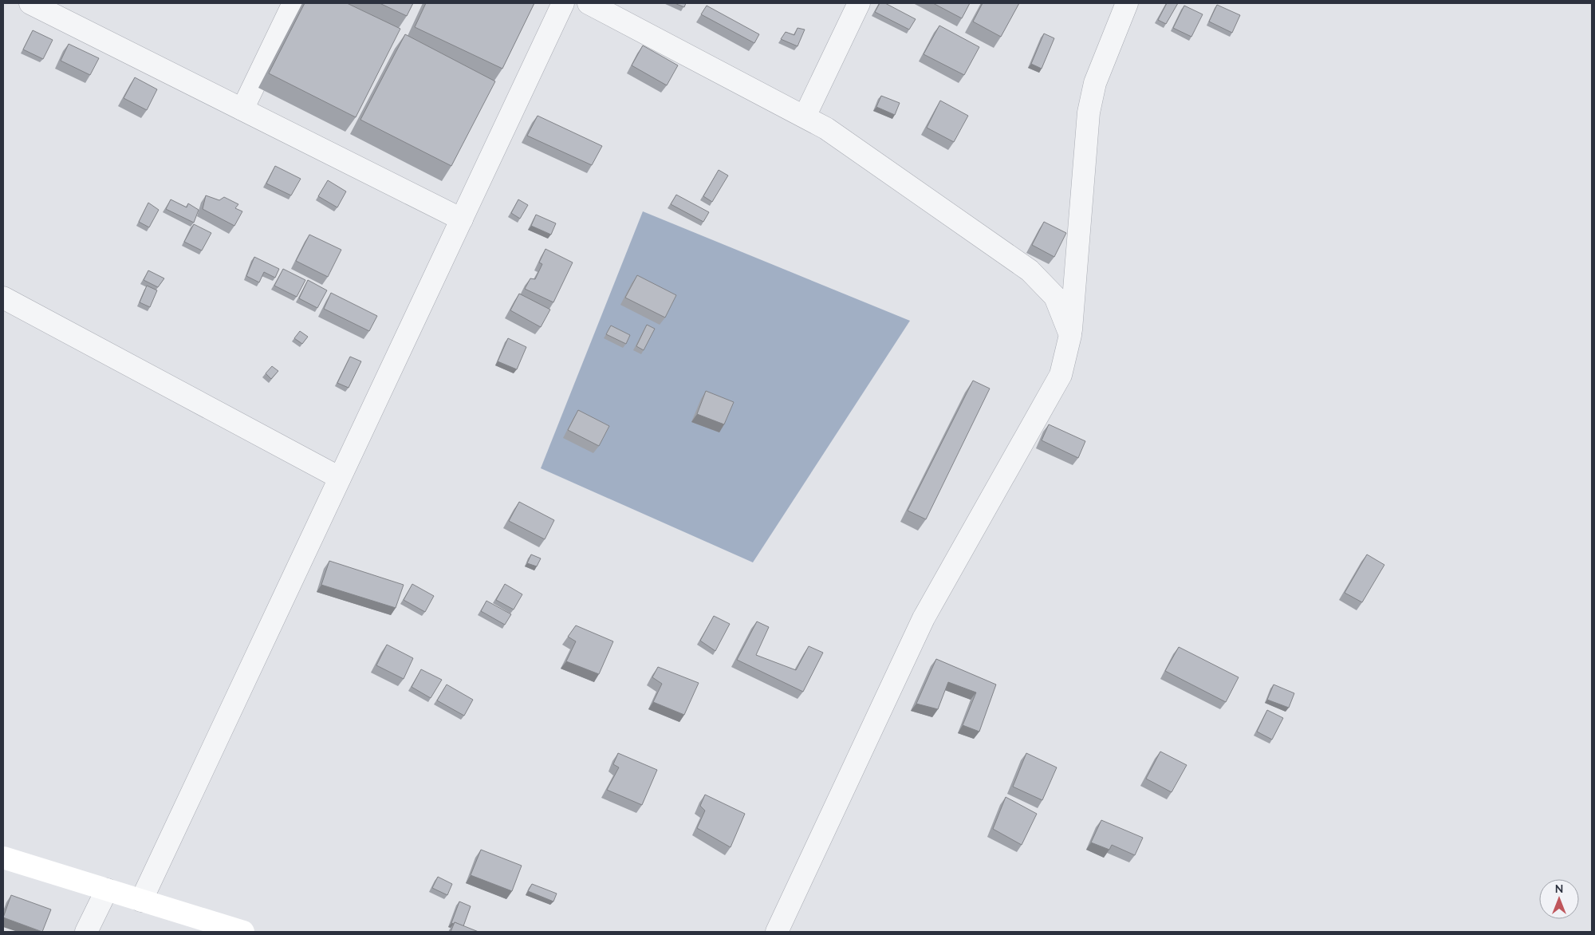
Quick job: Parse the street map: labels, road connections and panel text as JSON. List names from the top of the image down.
{
  "north": "top"
}
